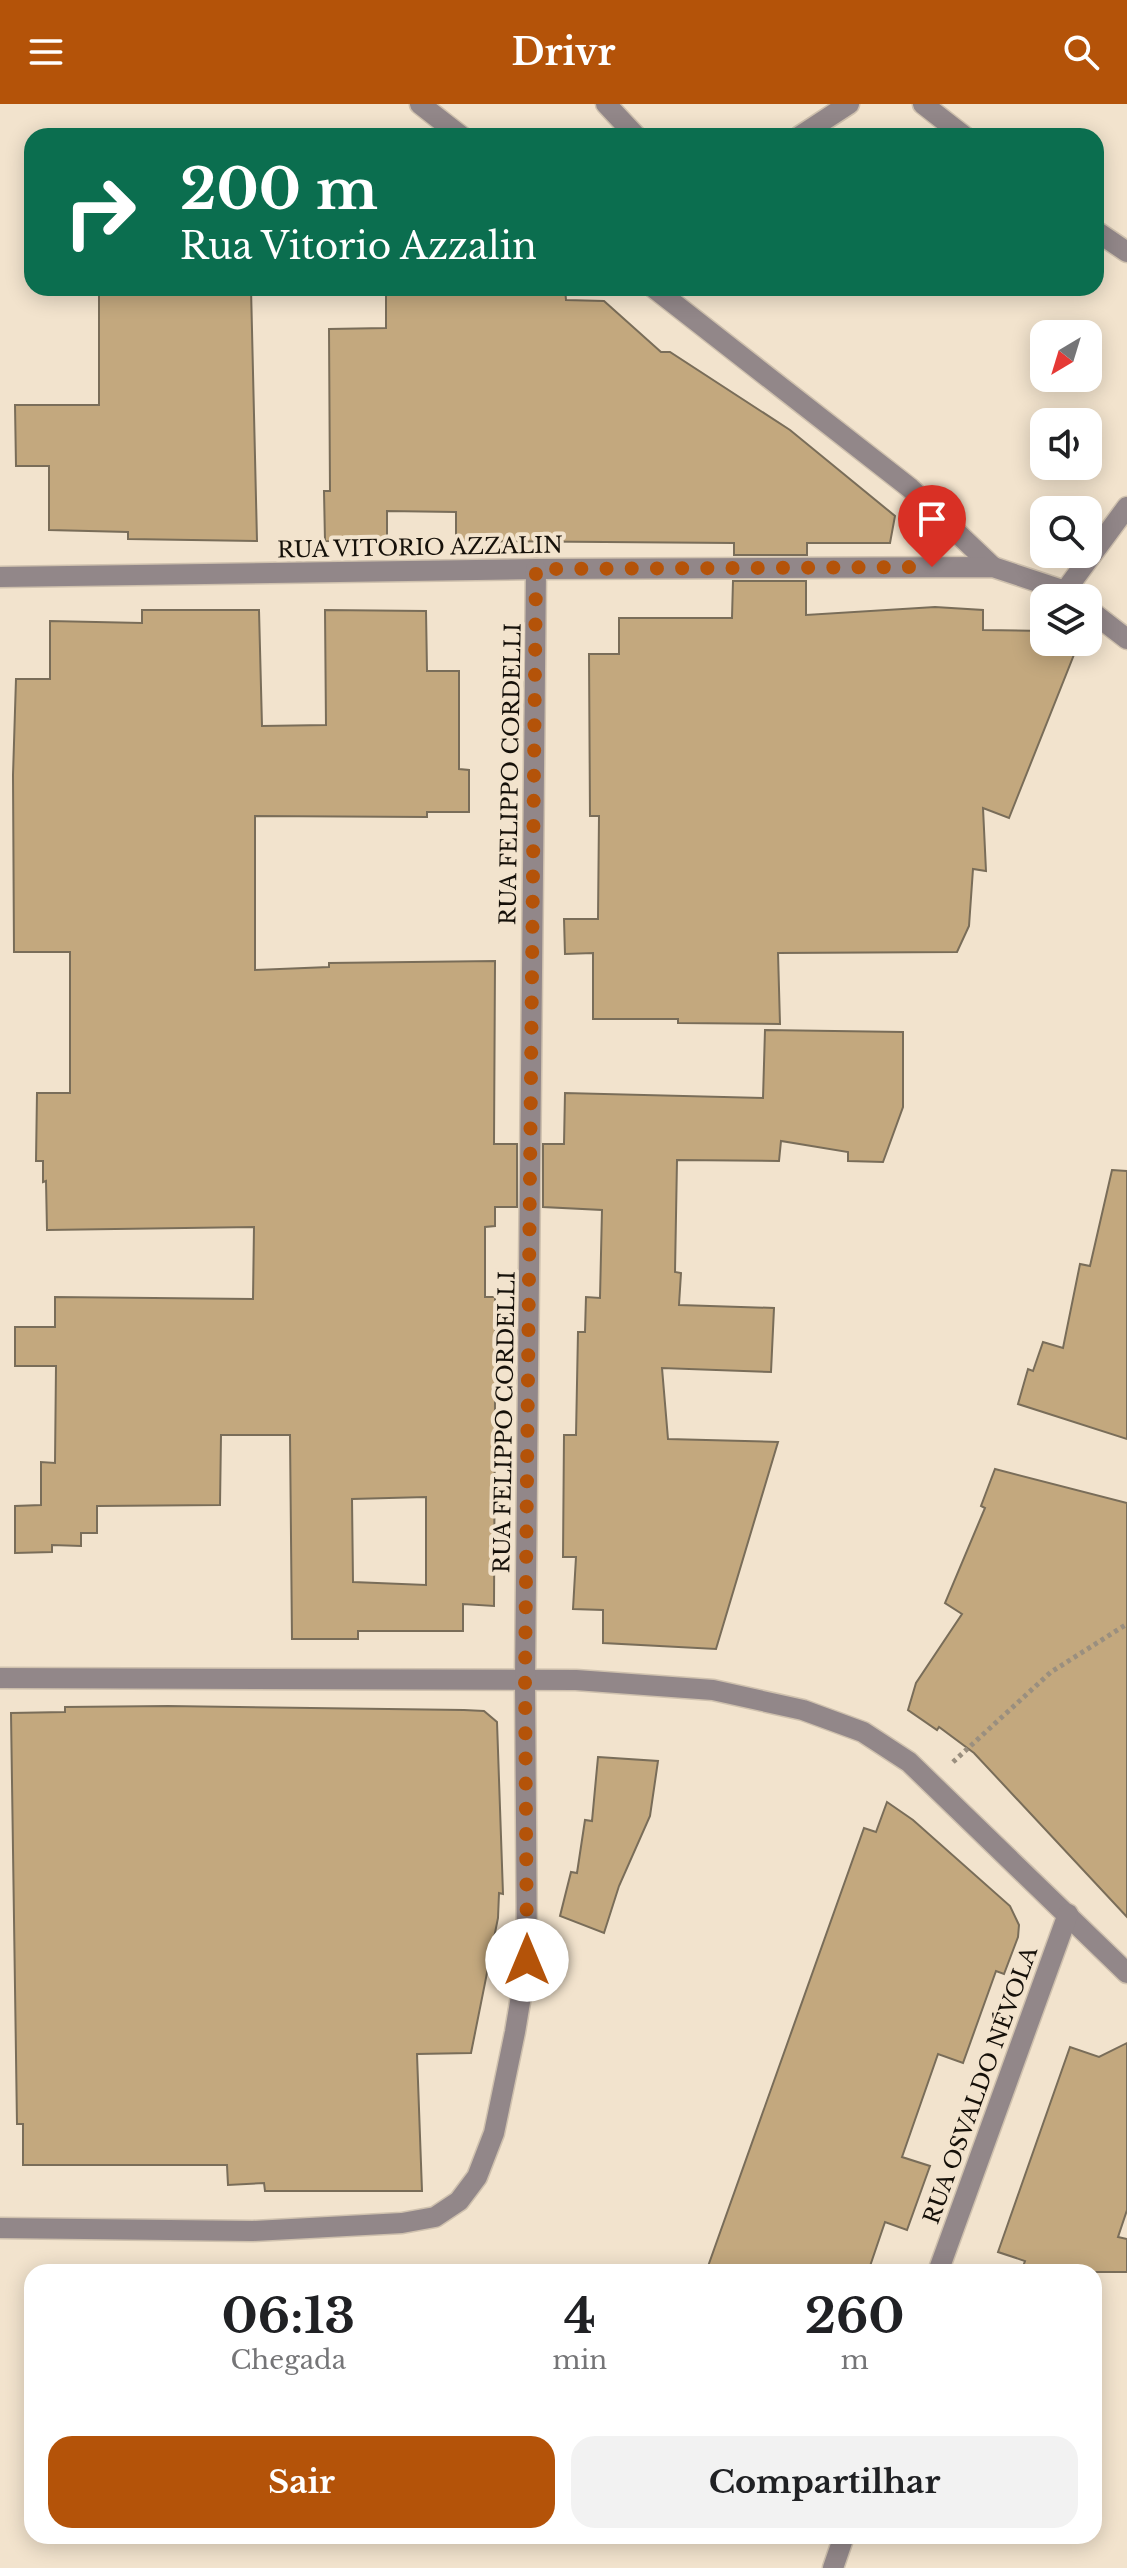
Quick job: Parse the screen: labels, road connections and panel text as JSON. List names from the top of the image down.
{
  "streets": {
    "street": ["RUA VITORIO AZZALIN", "RUA FELIPPO CORDELLI", "RUA OSVALDO NÉVOLA"]
  },
  "crossings": [
    ["RUA VITORIO AZZALIN", "RUA FELIPPO CORDELLI"]
  ],
  "north": "bottom left",
  "page": {
    "header": "Drivr",
    "turn": ["200 m", "Rua Vitorio Azzalin"],
    "eta": [
      "06:13",
      "Chegada",
      "4",
      "min",
      "260",
      "m"
    ],
    "buttons": ["Sair", "Compartilhar"]
  }
}
